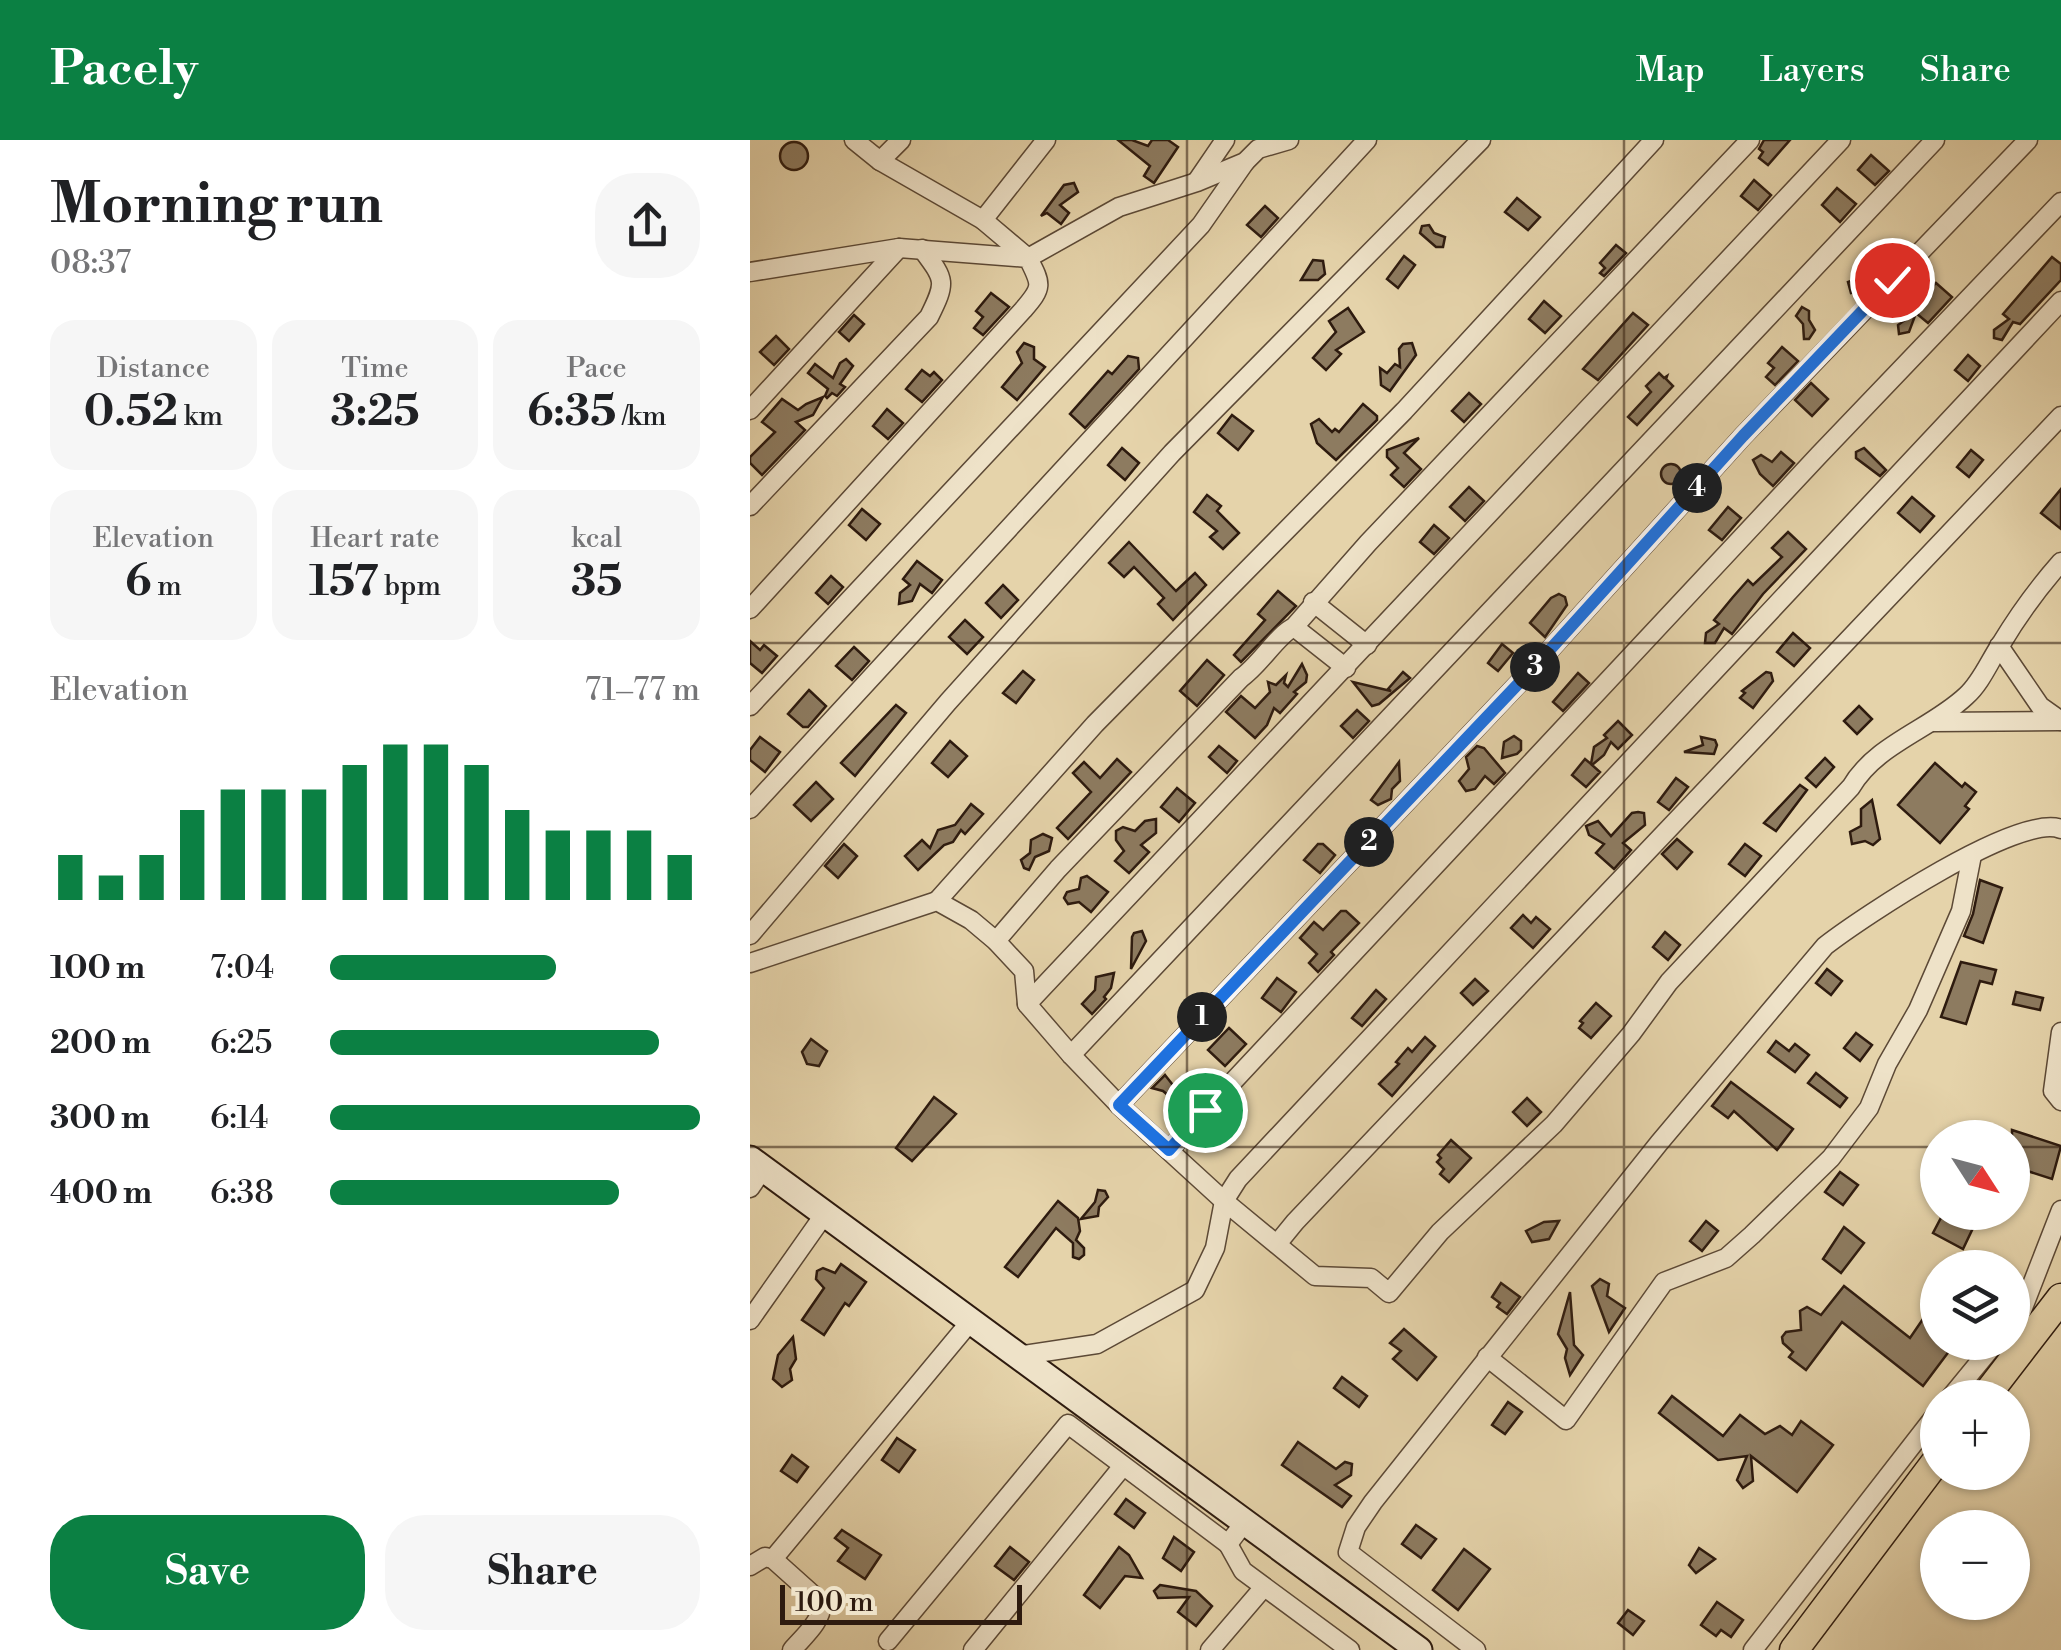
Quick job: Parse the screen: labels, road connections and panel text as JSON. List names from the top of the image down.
{
  "scale_bar": "100 m",
  "north": "bottom right",
  "page": {
    "header": "Pacely",
    "nav": ["Map", "Layers", "Share"],
    "heading": ["Morning run", "08:37"],
    "stats": [
      ["Distance", "0.52 km"],
      ["Time", "3:25"],
      ["Pace", "6:35 /km"],
      ["Elevation", "6 m"],
      ["Heart rate", "157 bpm"],
      ["kcal", "35"]
    ],
    "pins": [
      "4",
      "3",
      "2",
      "1"
    ],
    "chart": ["Elevation", "71–77 m"],
    "list": [
      {
        "name": "100 m",
        "note": "7:04"
      },
      {
        "name": "200 m",
        "note": "6:25"
      },
      {
        "name": "300 m",
        "note": "6:14"
      },
      {
        "name": "400 m",
        "note": "6:38"
      }
    ],
    "map_buttons": ["+", "−"],
    "buttons": ["Save", "Share"],
    "scale": "100 m"
  }
}
